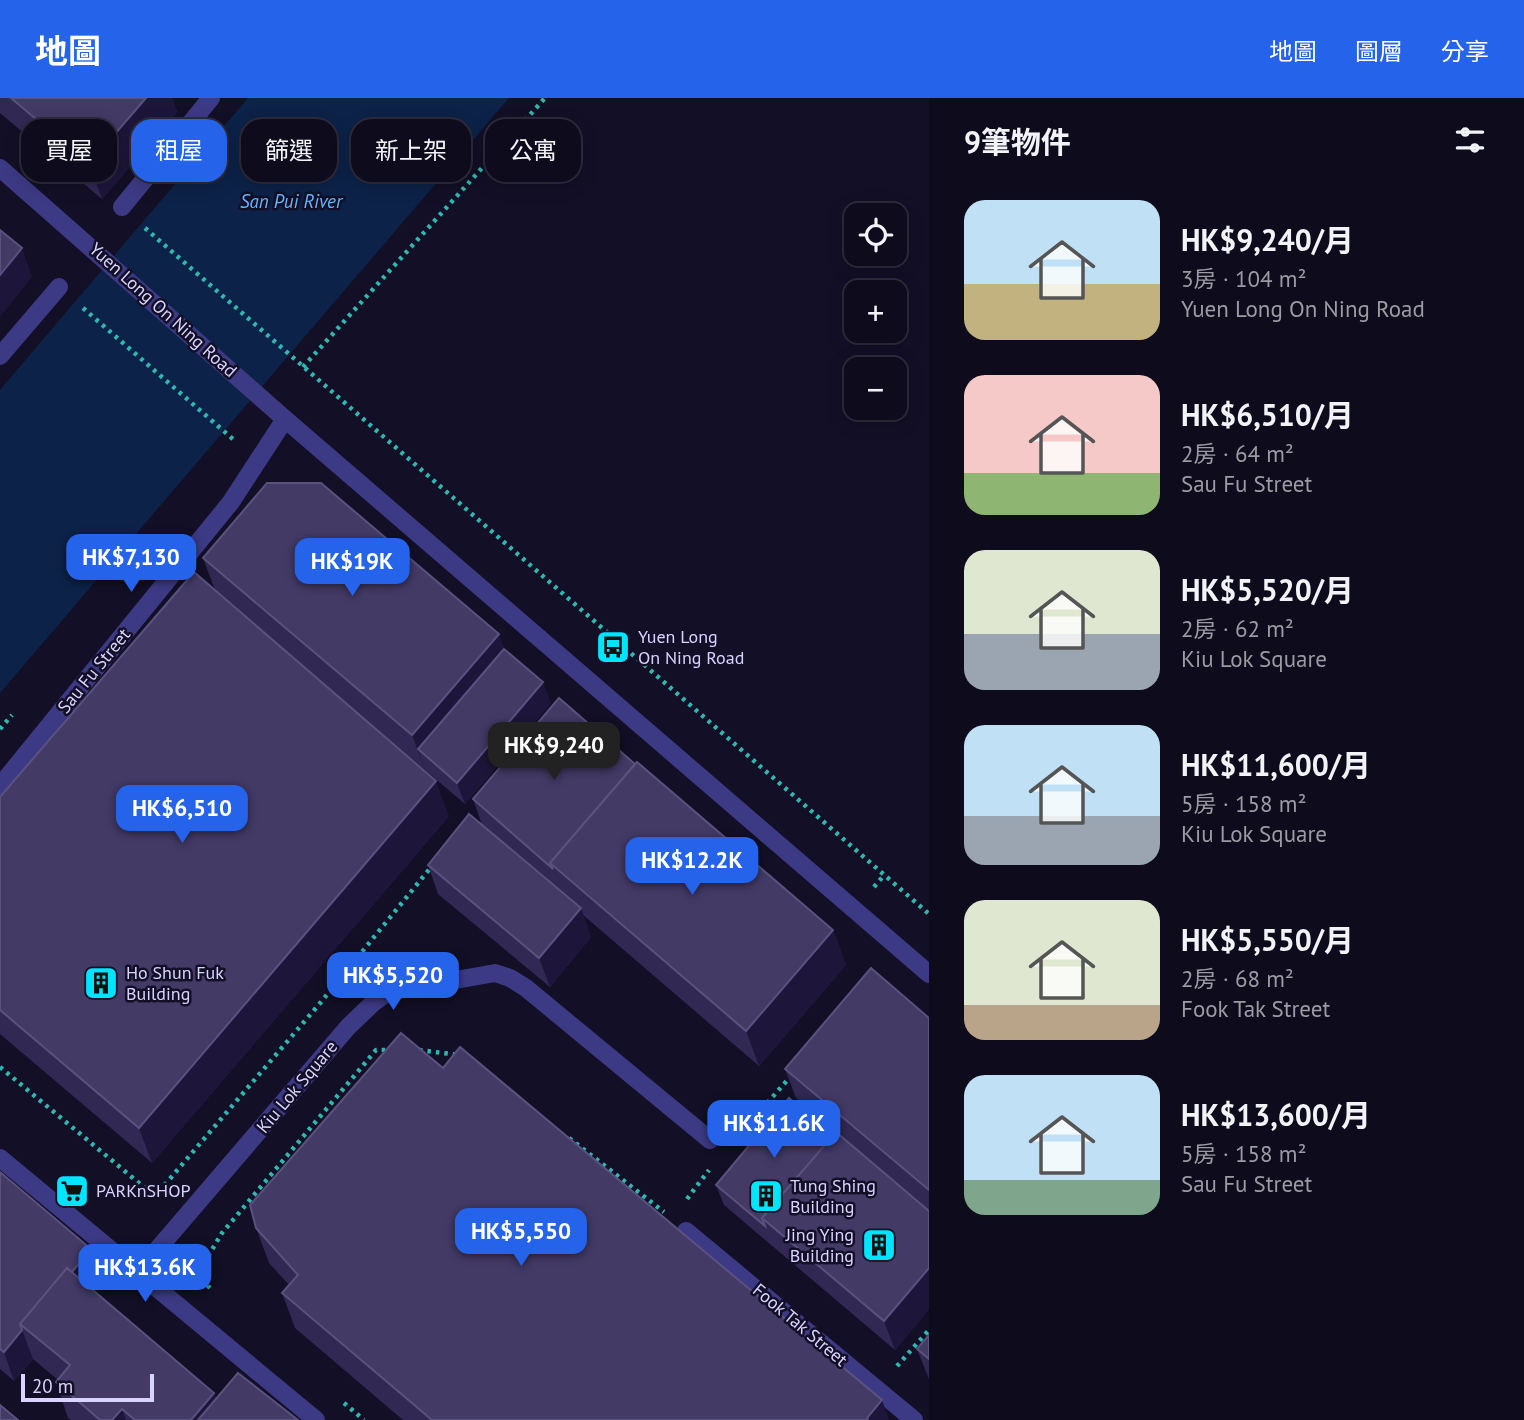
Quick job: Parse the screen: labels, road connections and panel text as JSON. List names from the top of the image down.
{
  "streets": {
    "street": [
      "Yuen Long On Ning Road",
      "Sau Fu Street",
      "Kiu Lok Square",
      "Fook Tak Street"
    ]
  },
  "crossings": [
    ["Yuen Long On Ning Road", "Sau Fu Street"]
  ],
  "water": ["San Pui River"],
  "places": {
    "bus stop": ["Yuen Long On Ning Road"],
    "building": ["Ho Shun Fuk Building", "Tung Shing Building", "Jing Ying Building"],
    "supermarket": ["PARKnSHOP"]
  },
  "scale_bar": "20 m",
  "page": {
    "header": "地圖",
    "nav": ["地圖", "圖層", "分享"],
    "heading": "9筆物件",
    "chip": [
      "買屋",
      "租屋",
      "篩選",
      "新上架",
      "公寓"
    ],
    "list": [
      {
        "name": "HK$9,240/月",
        "note": "3房 · 104 m² · Yuen Long On Ning Road"
      },
      {
        "name": "HK$6,510/月",
        "note": "2房 · 64 m² · Sau Fu Street"
      },
      {
        "name": "HK$5,520/月",
        "note": "2房 · 62 m² · Kiu Lok Square"
      },
      {
        "name": "HK$11,600/月",
        "note": "5房 · 158 m² · Kiu Lok Square"
      },
      {
        "name": "HK$5,550/月",
        "note": "2房 · 68 m² · Fook Tak Street"
      },
      {
        "name": "HK$13,600/月",
        "note": "5房 · 158 m² · Sau Fu Street"
      }
    ],
    "map_buttons": ["+", "−"],
    "price": [
      "HK$7,130",
      "HK$19K",
      "HK$9,240",
      "HK$6,510",
      "HK$12.2K",
      "HK$5,520",
      "HK$11.6K",
      "HK$5,550",
      "HK$13.6K"
    ],
    "scale": "20 m"
  }
}
